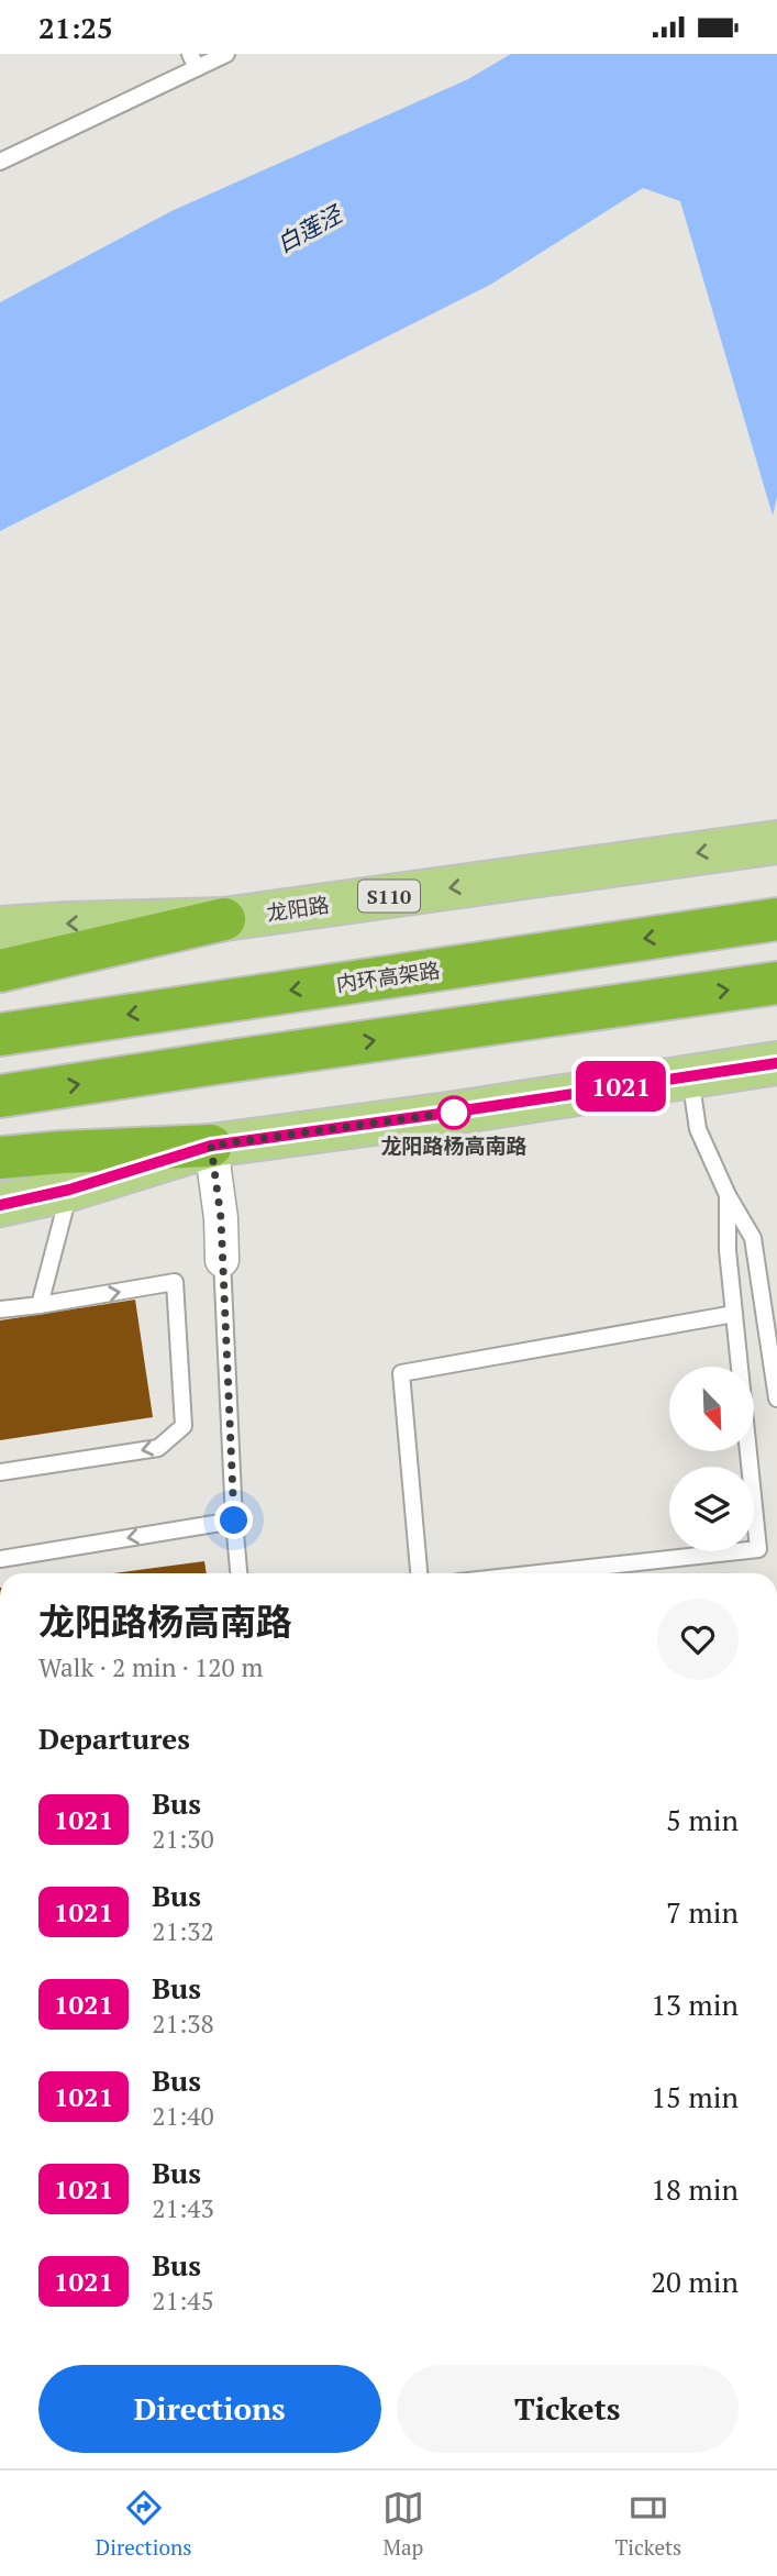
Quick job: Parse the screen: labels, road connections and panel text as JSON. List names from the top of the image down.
{
  "streets": {
    "highway": ["内环高架路"],
    "main road": ["S110", "龙阳路"]
  },
  "water": ["白莲泾"],
  "places": ["龙阳路杨高南路"],
  "lines": ["bus line 1021"],
  "north": "bottom right",
  "page": {
    "status": "21:25",
    "on_map": "1021",
    "heading": [
      ["龙阳路杨高南路", "Walk · 2 min · 120 m"],
      "Departures"
    ],
    "list": [
      {
        "mark": "1021",
        "name": "Bus",
        "note": "21:30",
        "value": "5 min"
      },
      {
        "mark": "1021",
        "name": "Bus",
        "note": "21:32",
        "value": "7 min"
      },
      {
        "mark": "1021",
        "name": "Bus",
        "note": "21:38",
        "value": "13 min"
      },
      {
        "mark": "1021",
        "name": "Bus",
        "note": "21:40",
        "value": "15 min"
      },
      {
        "mark": "1021",
        "name": "Bus",
        "note": "21:43",
        "value": "18 min"
      },
      {
        "mark": "1021",
        "name": "Bus",
        "note": "21:45",
        "value": "20 min"
      }
    ],
    "buttons": ["Directions", "Tickets"],
    "tabs": ["Directions", "Map", "Tickets"]
  }
}
